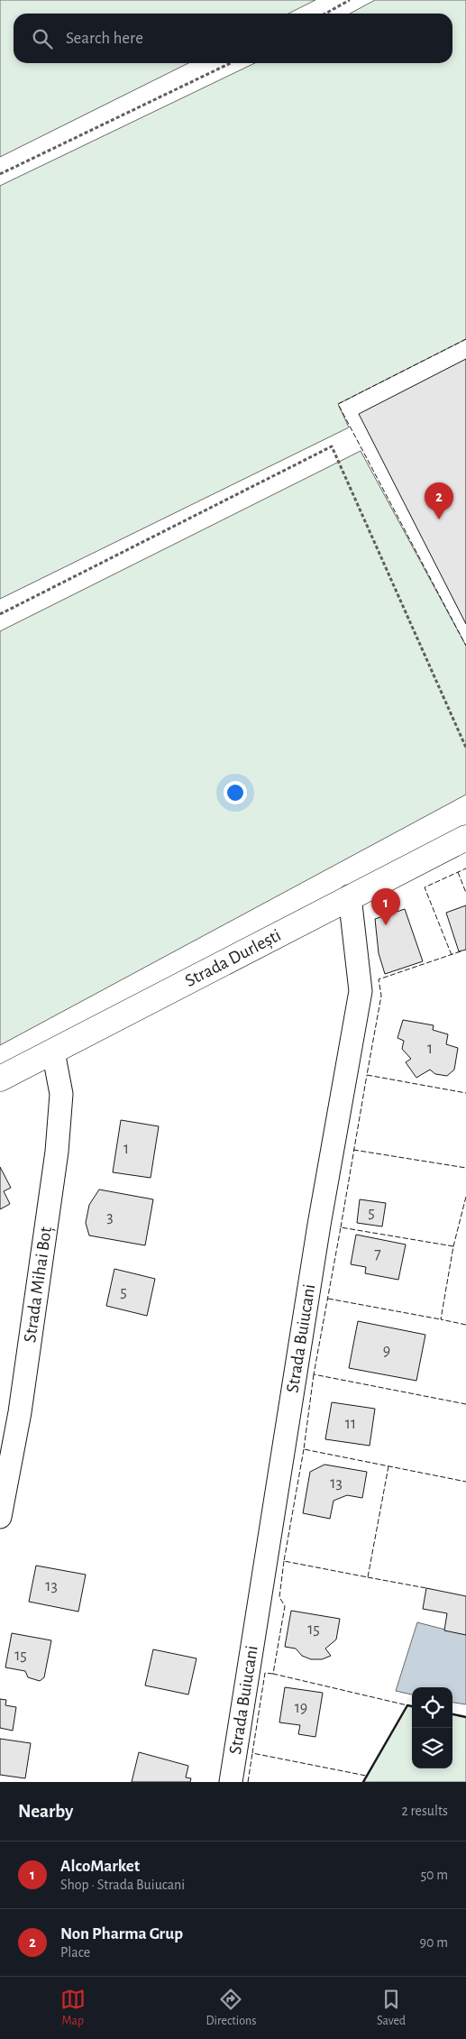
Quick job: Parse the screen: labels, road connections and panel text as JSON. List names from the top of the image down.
{
  "streets": {
    "street": ["Strada Durlești", "Strada Mihai Boț", "Strada Buiucani"]
  },
  "crossings": [
    ["Strada Durlești", "Strada Mihai Boț"],
    ["Strada Durlești", "Strada Buiucani"]
  ],
  "house_numbers": [
    "1",
    "1",
    "5",
    "3",
    "7",
    "5",
    "9",
    "11",
    "13",
    "13",
    "15",
    "15",
    "19"
  ],
  "page": {
    "search": "Search here",
    "pins": ["2", "1"],
    "heading": ["Nearby", "2 results"],
    "list": [
      {
        "mark": "1",
        "name": "AlcoMarket",
        "note": "Shop · Strada Buiucani",
        "value": "50 m"
      },
      {
        "mark": "2",
        "name": "Non Pharma Grup",
        "note": "Place",
        "value": "90 m"
      }
    ],
    "nav": ["Map", "Directions", "Saved"]
  }
}
